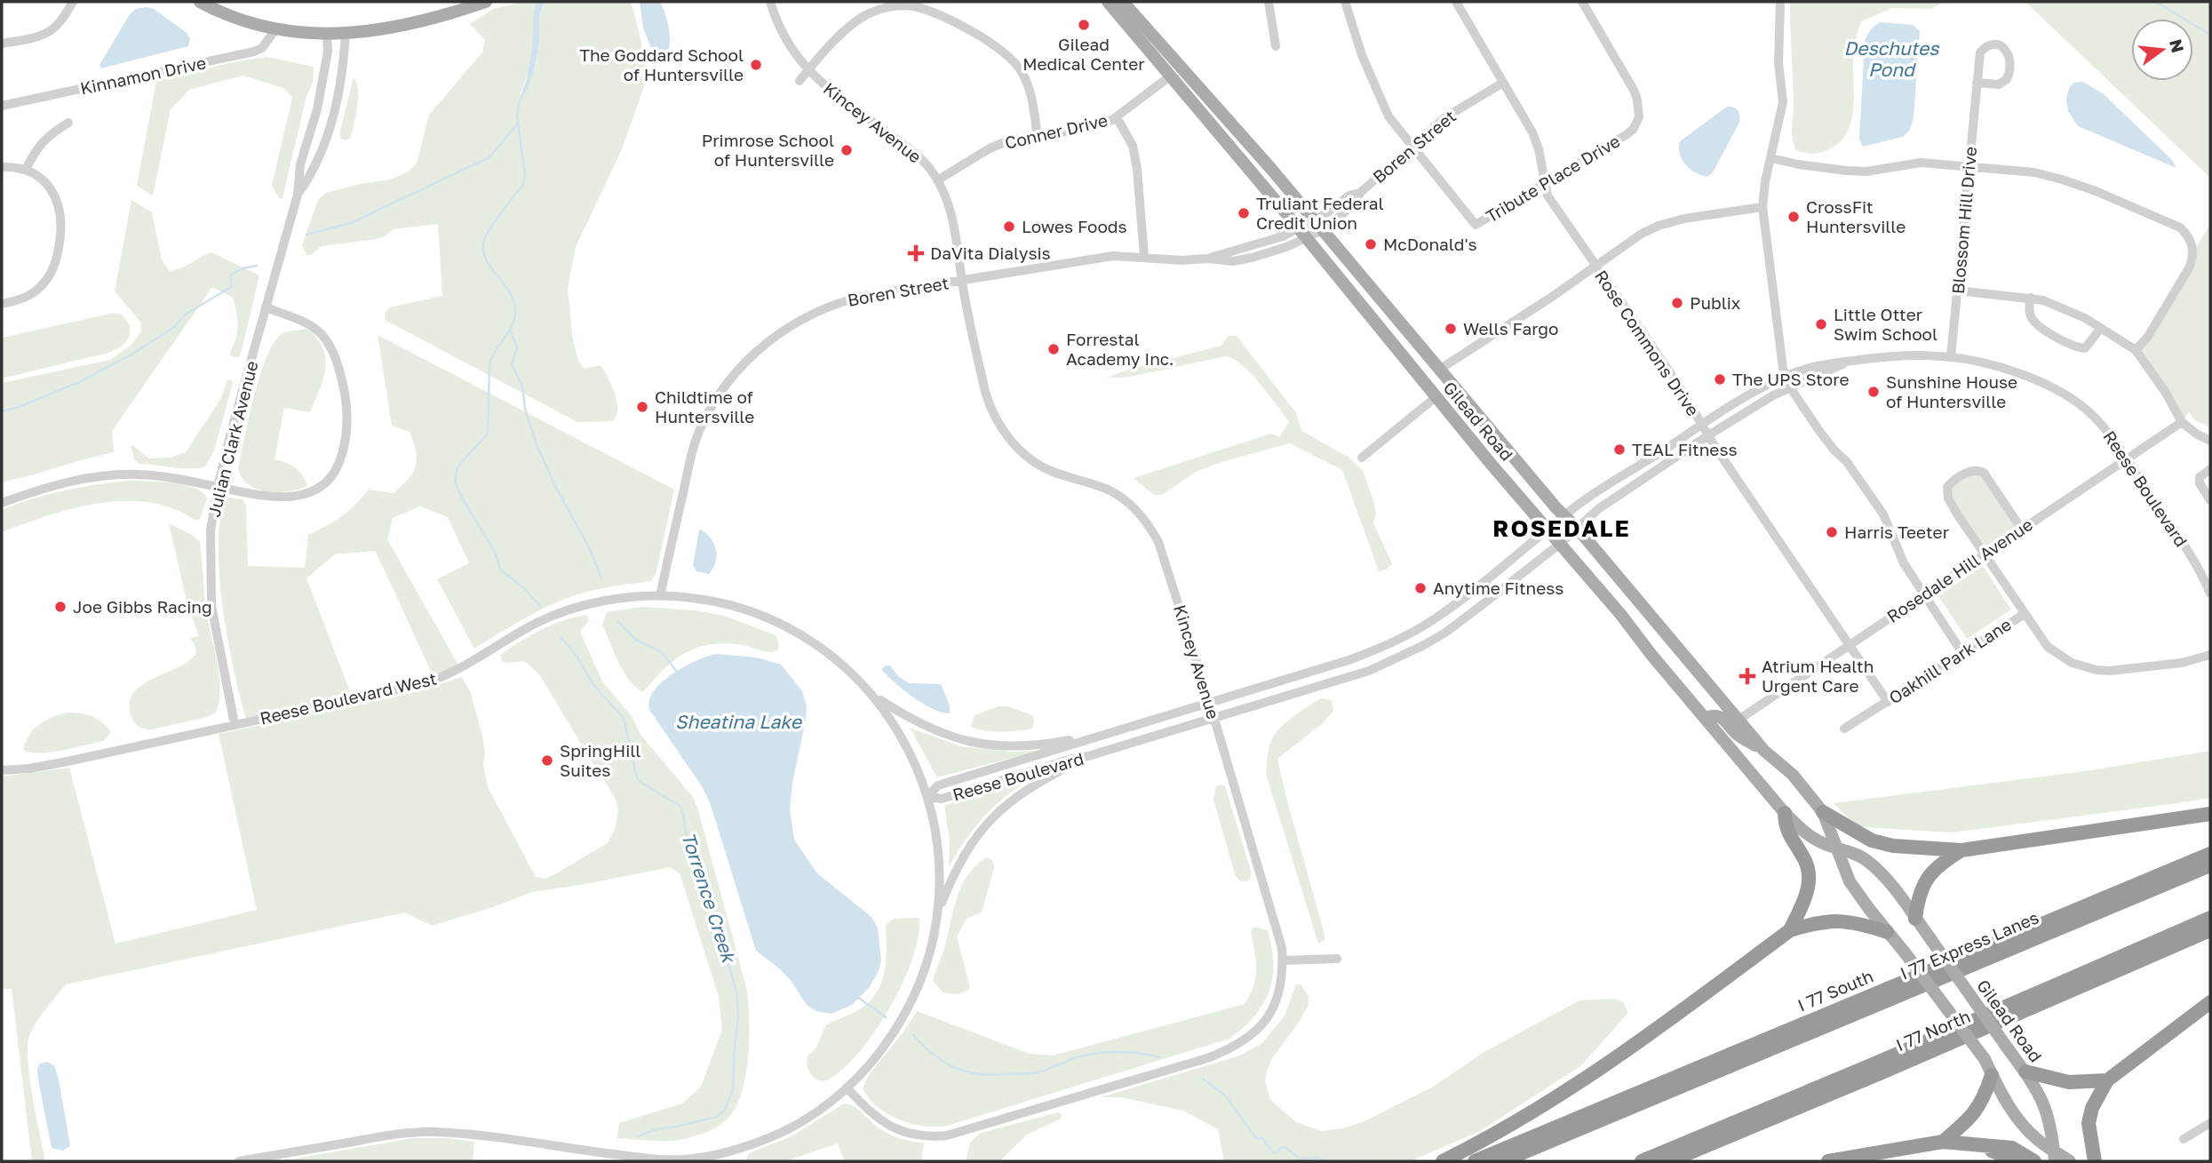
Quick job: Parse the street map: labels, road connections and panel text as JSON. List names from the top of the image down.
{
  "streets": {
    "highway": ["I 77 Express Lanes", "I 77 South", "I 77 North"],
    "main road": ["Gilead Road"],
    "street": [
      "Kinnamon Drive",
      "Kincey Avenue",
      "Conner Drive",
      "Boren Street",
      "Tribute Place Drive",
      "Blossom Hill Drive",
      "Rose Commons Drive",
      "Julian Clark Avenue",
      "Reese Boulevard",
      "Rosedale Hill Avenue",
      "Oakhill Park Lane",
      "Reese Boulevard West"
    ]
  },
  "crossings": [
    ["Kincey Avenue", "Conner Drive"],
    ["Kincey Avenue", "Boren Street"],
    ["Kincey Avenue", "Reese Boulevard"],
    ["Conner Drive", "Gilead Road"],
    ["Boren Street", "Tribute Place Drive"],
    ["Boren Street", "Rose Commons Drive"],
    ["Boren Street", "Gilead Road"],
    ["Boren Street", "Reese Boulevard West"],
    ["Tribute Place Drive", "Rose Commons Drive"],
    ["Blossom Hill Drive", "Reese Boulevard"],
    ["Rose Commons Drive", "Reese Boulevard"],
    ["Rose Commons Drive", "Rosedale Hill Avenue"],
    ["Rose Commons Drive", "Oakhill Park Lane"],
    ["Gilead Road", "Reese Boulevard"],
    ["Gilead Road", "Rosedale Hill Avenue"],
    ["Julian Clark Avenue", "Reese Boulevard West"],
    ["Reese Boulevard", "Rosedale Hill Avenue"],
    ["Reese Boulevard", "Reese Boulevard West"]
  ],
  "districts": ["ROSEDALE"],
  "water": ["Deschutes Pond", "Sheatina Lake", "Torrence Creek"],
  "places": {
    "other": [
      "Gilead Medical Center",
      "The Goddard School of Huntersville",
      "Primrose School of Huntersville",
      "Truliant Federal Credit Union",
      "CrossFit Huntersville",
      "Lowes Foods",
      "McDonald's",
      "Publix",
      "Little Otter Swim School",
      "Wells Fargo",
      "Forrestal Academy Inc.",
      "The UPS Store",
      "Sunshine House of Huntersville",
      "Childtime of Huntersville",
      "TEAL Fitness",
      "Harris Teeter",
      "Anytime Fitness",
      "Joe Gibbs Racing",
      "SpringHill Suites"
    ],
    "health": ["DaVita Dialysis", "Atrium Health Urgent Care"]
  },
  "north": "right"
}
